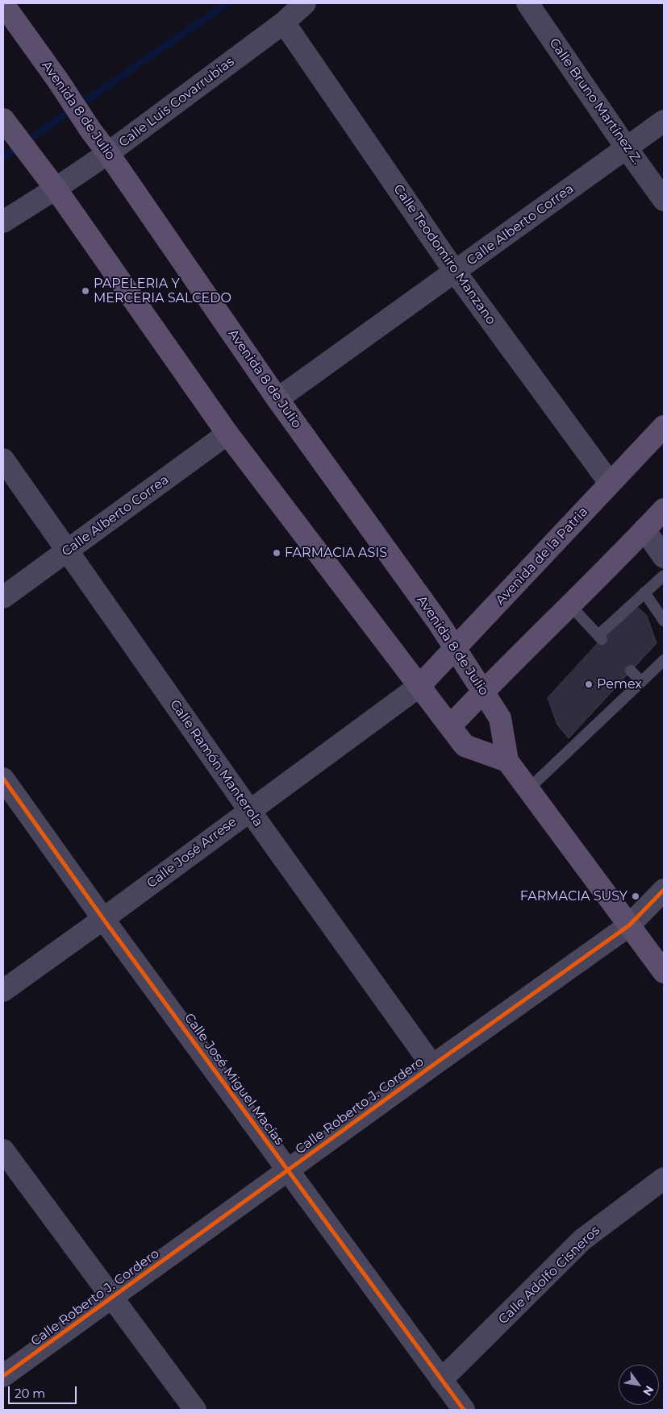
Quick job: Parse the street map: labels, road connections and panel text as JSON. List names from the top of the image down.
{
  "streets": {
    "main road": ["Avenida 8 de Julio", "Avenida de la Patria"],
    "street": [
      "Calle Bruno Martínez Z.",
      "Calle Luis Covarrubias",
      "Calle Alberto Correa",
      "Calle Teodomiro Manzano",
      "Calle Ramón Manterola",
      "Calle José Arrese",
      "Calle José Miguel Macías",
      "Calle Roberto J. Cordero",
      "Calle Adolfo Cisneros"
    ]
  },
  "crossings": [
    ["Calle Bruno Martínez Z.", "Calle Alberto Correa"],
    ["Calle Luis Covarrubias", "Avenida 8 de Julio"],
    ["Calle Luis Covarrubias", "Calle Teodomiro Manzano"],
    ["Avenida 8 de Julio", "Calle Alberto Correa"],
    ["Avenida 8 de Julio", "Avenida de la Patria"],
    ["Avenida 8 de Julio", "Calle Roberto J. Cordero"],
    ["Calle Alberto Correa", "Calle Teodomiro Manzano"],
    ["Calle Alberto Correa", "Calle Ramón Manterola"],
    ["Calle Teodomiro Manzano", "Avenida de la Patria"],
    ["Avenida de la Patria", "Calle José Arrese"],
    ["Calle Ramón Manterola", "Calle José Arrese"],
    ["Calle Ramón Manterola", "Calle Roberto J. Cordero"],
    ["Calle José Arrese", "Calle José Miguel Macías"],
    ["Calle José Miguel Macías", "Calle Roberto J. Cordero"],
    ["Calle José Miguel Macías", "Calle Adolfo Cisneros"]
  ],
  "places": [
    "PAPELERIA Y MERCERIA SALCEDO",
    "FARMACIA ASIS",
    "Pemex",
    "FARMACIA SUSY"
  ],
  "scale_bar": "20 m",
  "north": "bottom right"
}
